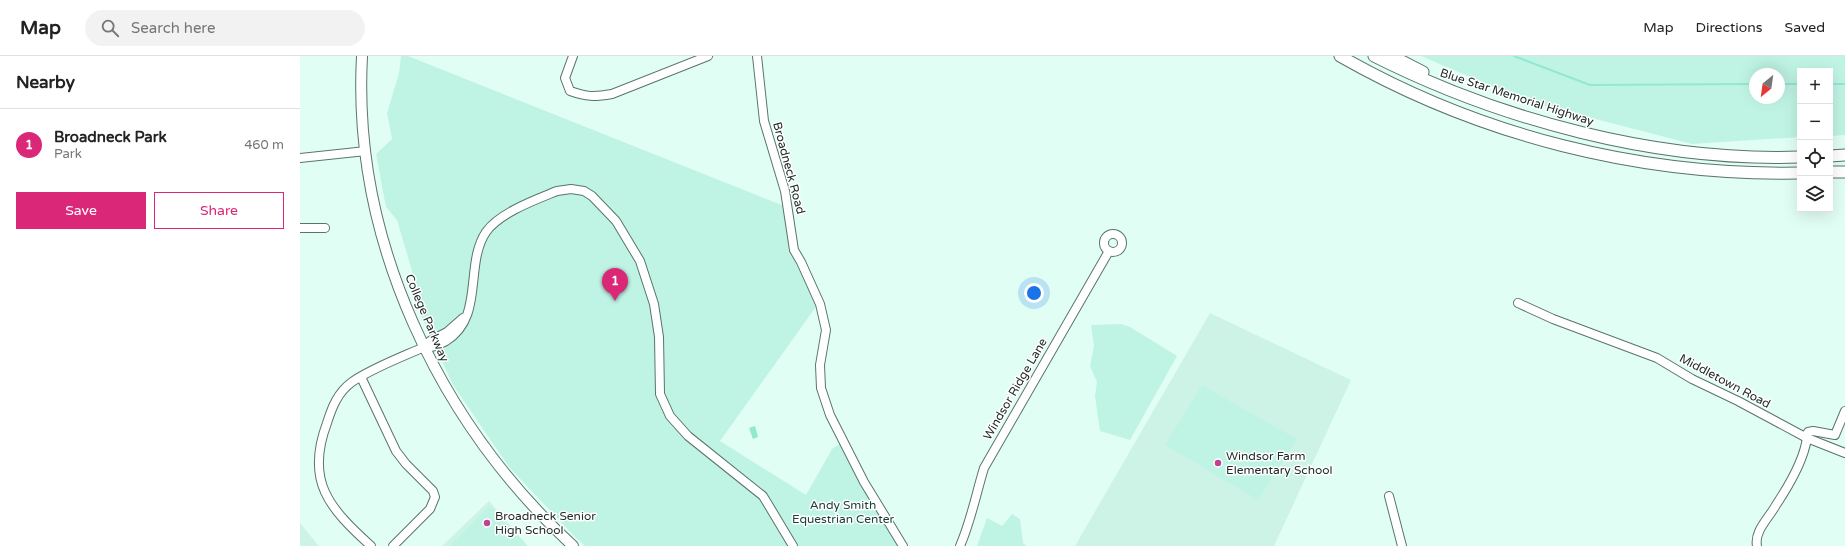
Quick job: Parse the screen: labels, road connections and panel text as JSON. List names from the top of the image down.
{
  "streets": {
    "highway": ["Blue Star Memorial Highway"],
    "main road": ["College Parkway"],
    "street": ["Broadneck Road", "Middletown Road", "Windsor Ridge Lane"]
  },
  "parks": ["Andy Smith Equestrian Center"],
  "places": ["Windsor Farm Elementary School", "Broadneck Senior High School"],
  "north": "bottom left",
  "page": {
    "header": "Map",
    "search": "Search here",
    "nav": ["Map", "Directions", "Saved"],
    "heading": "Nearby",
    "map_buttons": ["+", "−"],
    "list": [
      {
        "mark": "1",
        "name": "Broadneck Park",
        "note": "Park",
        "value": "460 m"
      }
    ],
    "buttons": ["Save", "Share"],
    "pins": "1"
  }
}
